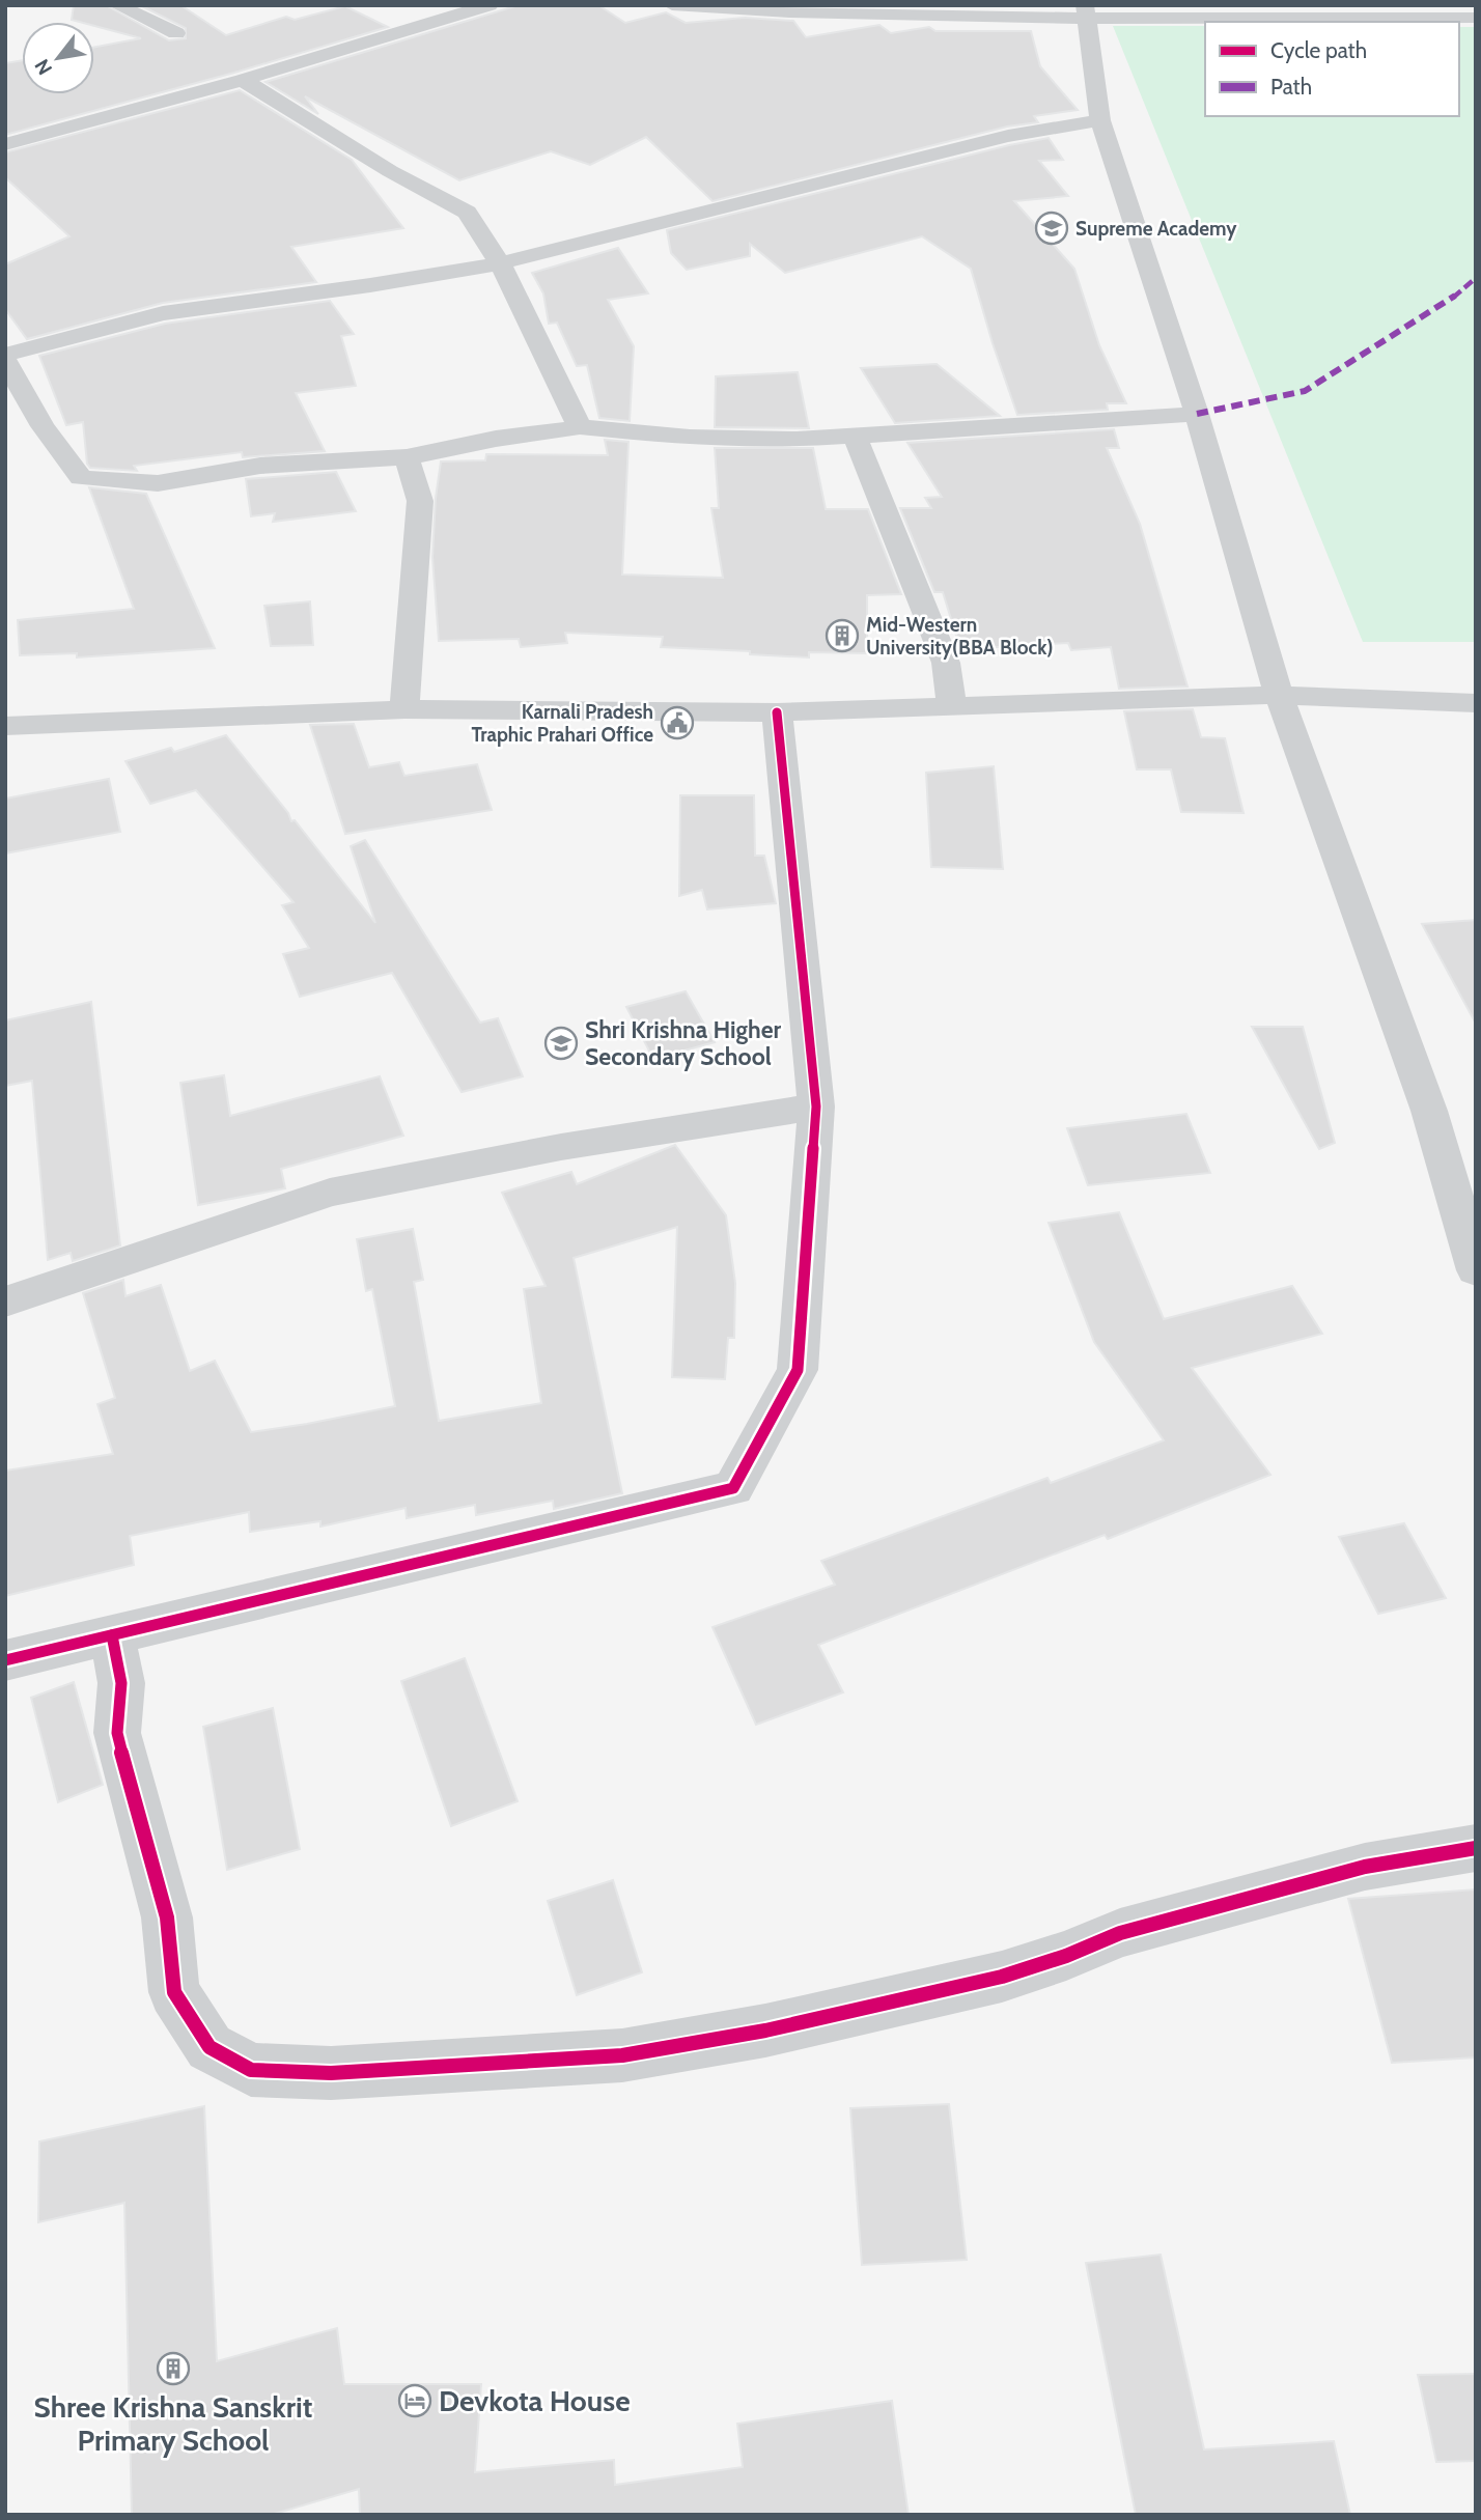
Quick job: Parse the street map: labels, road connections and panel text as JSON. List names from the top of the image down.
{
  "places": {
    "school or university": ["Supreme Academy", "Shri Krishna Higher Secondary School"],
    "building": ["Mid-Western University(BBA Block)", "Shree Krishna Sanskrit Primary School"],
    "public building": ["Karnali Pradesh Traphic Prahari Office"],
    "hotel": ["Devkota House"]
  },
  "legend": ["Cycle path", "Path"],
  "north": "bottom left"
}
